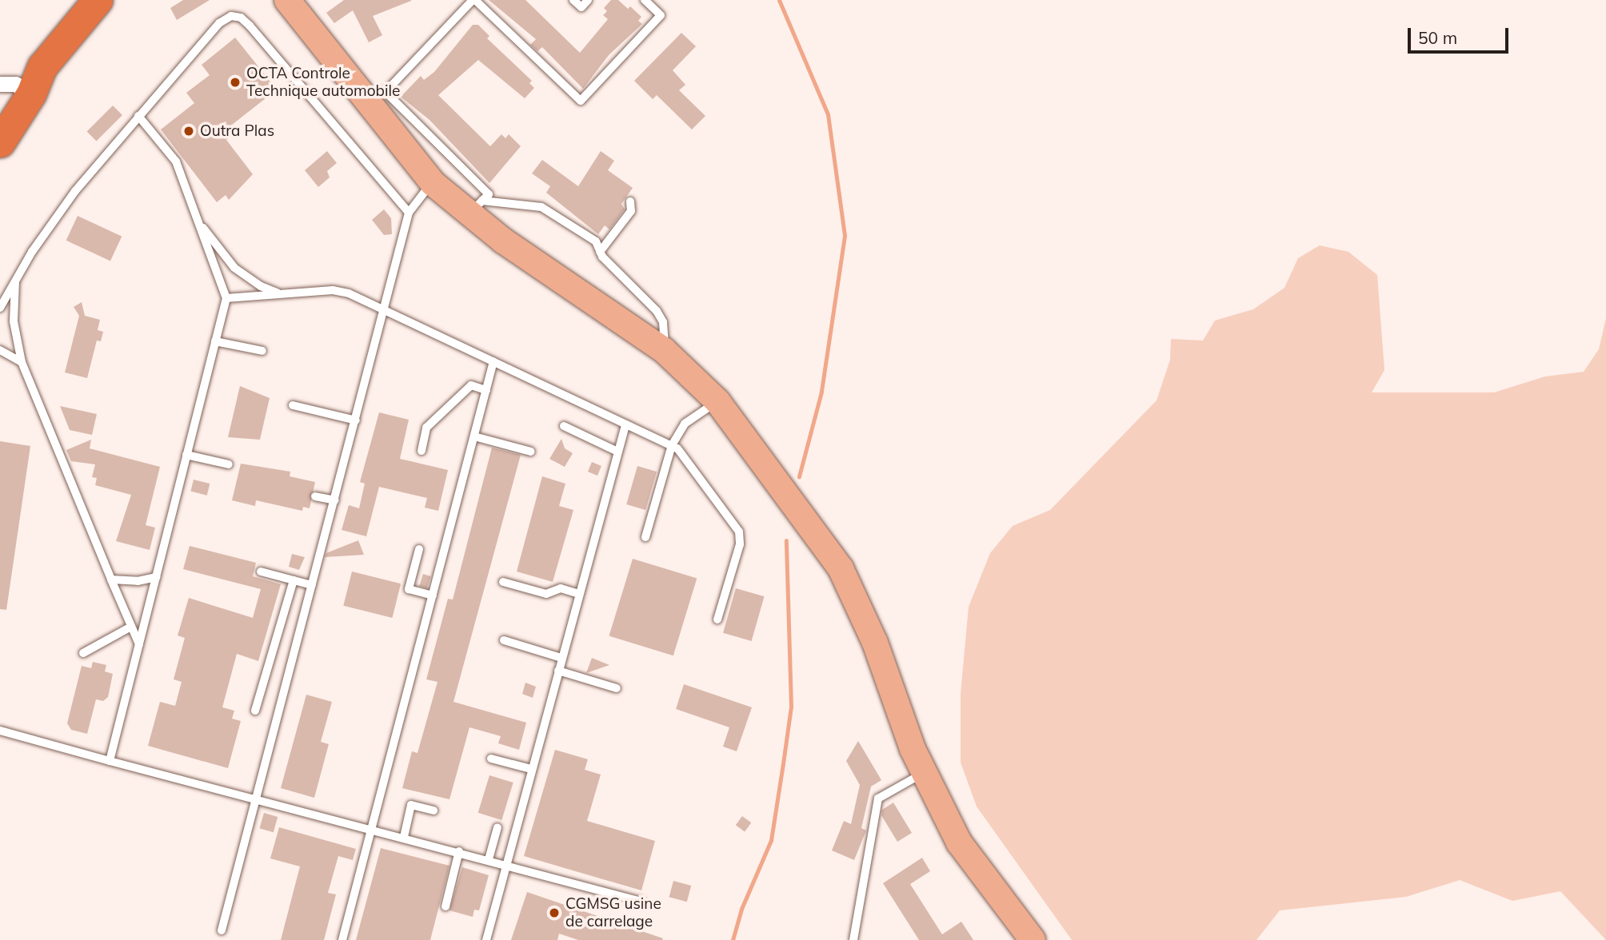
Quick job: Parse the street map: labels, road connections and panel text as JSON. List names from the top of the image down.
{
  "places": ["OCTA Controle Technique automobile", "Outra Plas", "CGMSG usine de carrelage"],
  "scale_bar": "50 m"
}
